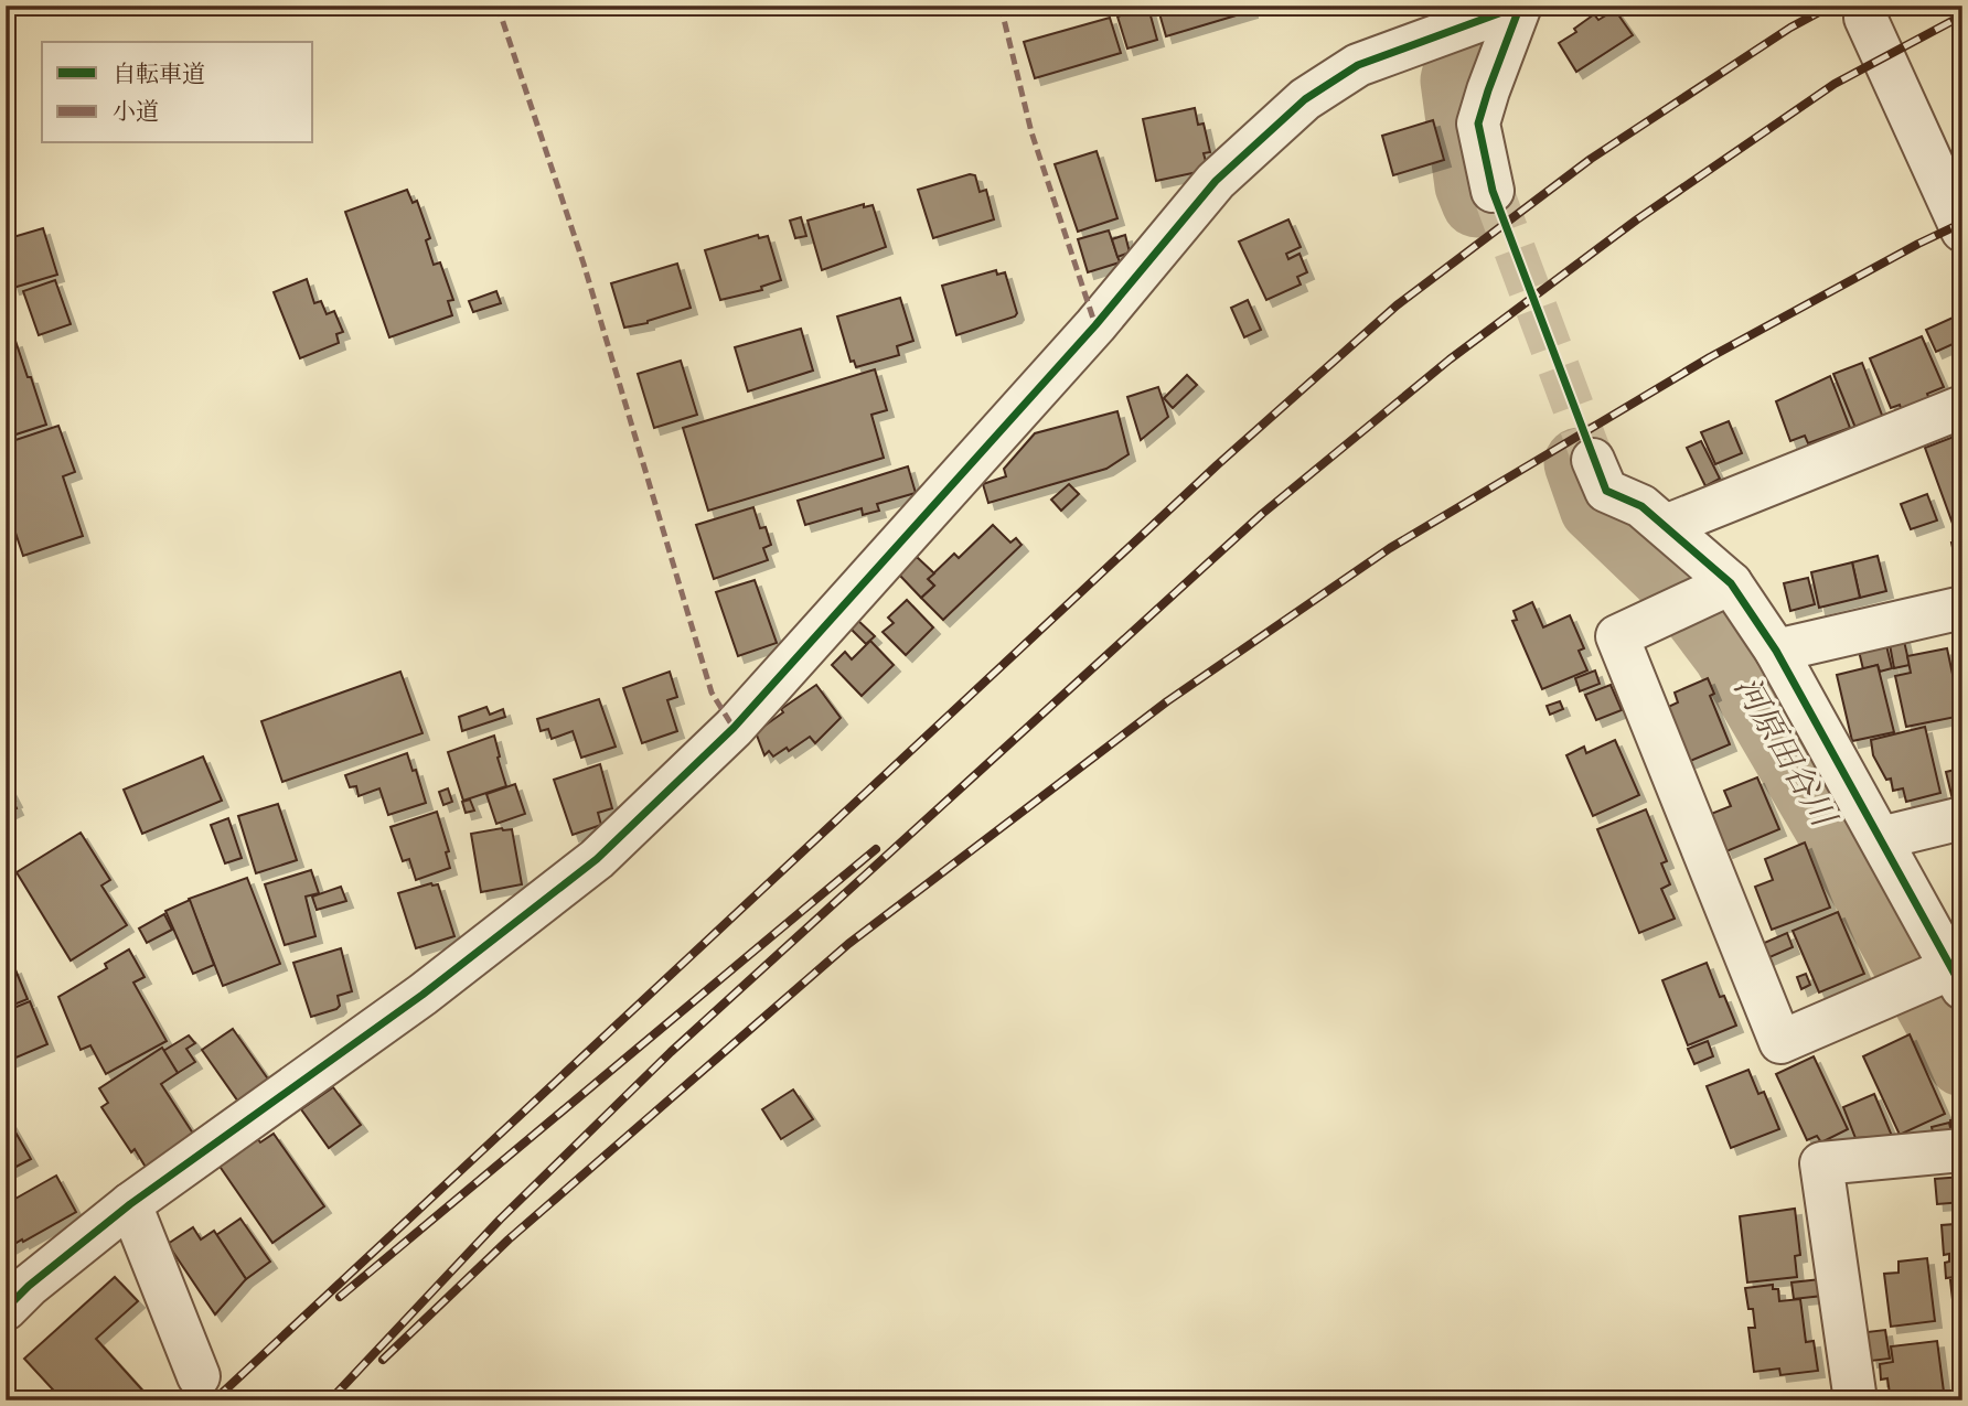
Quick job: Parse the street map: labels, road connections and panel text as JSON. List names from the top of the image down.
{
  "water": ["河原田谷川"],
  "legend": ["自転車道", "小道"]
}
